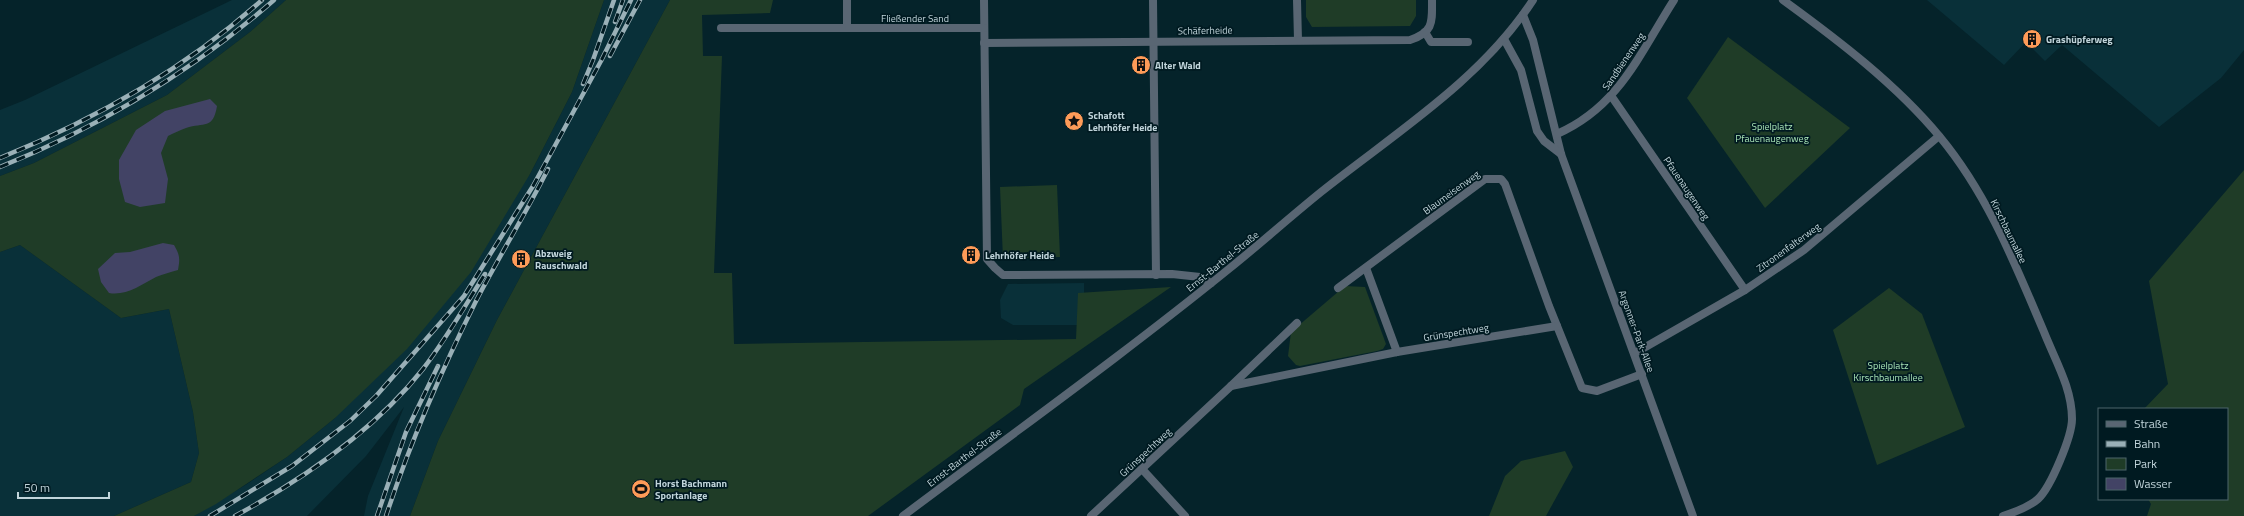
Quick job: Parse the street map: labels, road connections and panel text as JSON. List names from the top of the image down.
{
  "streets": {
    "street": [
      "Fließender Sand",
      "Schäferheide",
      "Sandbienenweg",
      "Pfauenaugenweg",
      "Blaumeisenweg",
      "Kirschbaumallee",
      "Zitronenfalterweg",
      "Ernst-Barthel-Straße",
      "Argonner-Park-Allee",
      "Grünspechtweg"
    ]
  },
  "crossings": [
    ["Sandbienenweg", "Pfauenaugenweg"],
    ["Sandbienenweg", "Argonner-Park-Allee"],
    ["Pfauenaugenweg", "Zitronenfalterweg"],
    ["Blaumeisenweg", "Grünspechtweg"],
    ["Kirschbaumallee", "Zitronenfalterweg"],
    ["Zitronenfalterweg", "Argonner-Park-Allee"],
    ["Ernst-Barthel-Straße", "Argonner-Park-Allee"]
  ],
  "parks": ["Spielplatz Pfauenaugenweg", "Spielplatz Kirschbaumallee"],
  "places": {
    "building": [
      "Grashüpferweg",
      "Alter Wald",
      "Lehrhöfer Heide",
      "Abzweig Rauschwald"
    ],
    "place": ["Schafott Lehrhöfer Heide"],
    "sports": ["Horst Bachmann Sportanlage"]
  },
  "legend": [
    "Straße",
    "Bahn",
    "Park",
    "Wasser"
  ],
  "scale_bar": "50 m"
}
